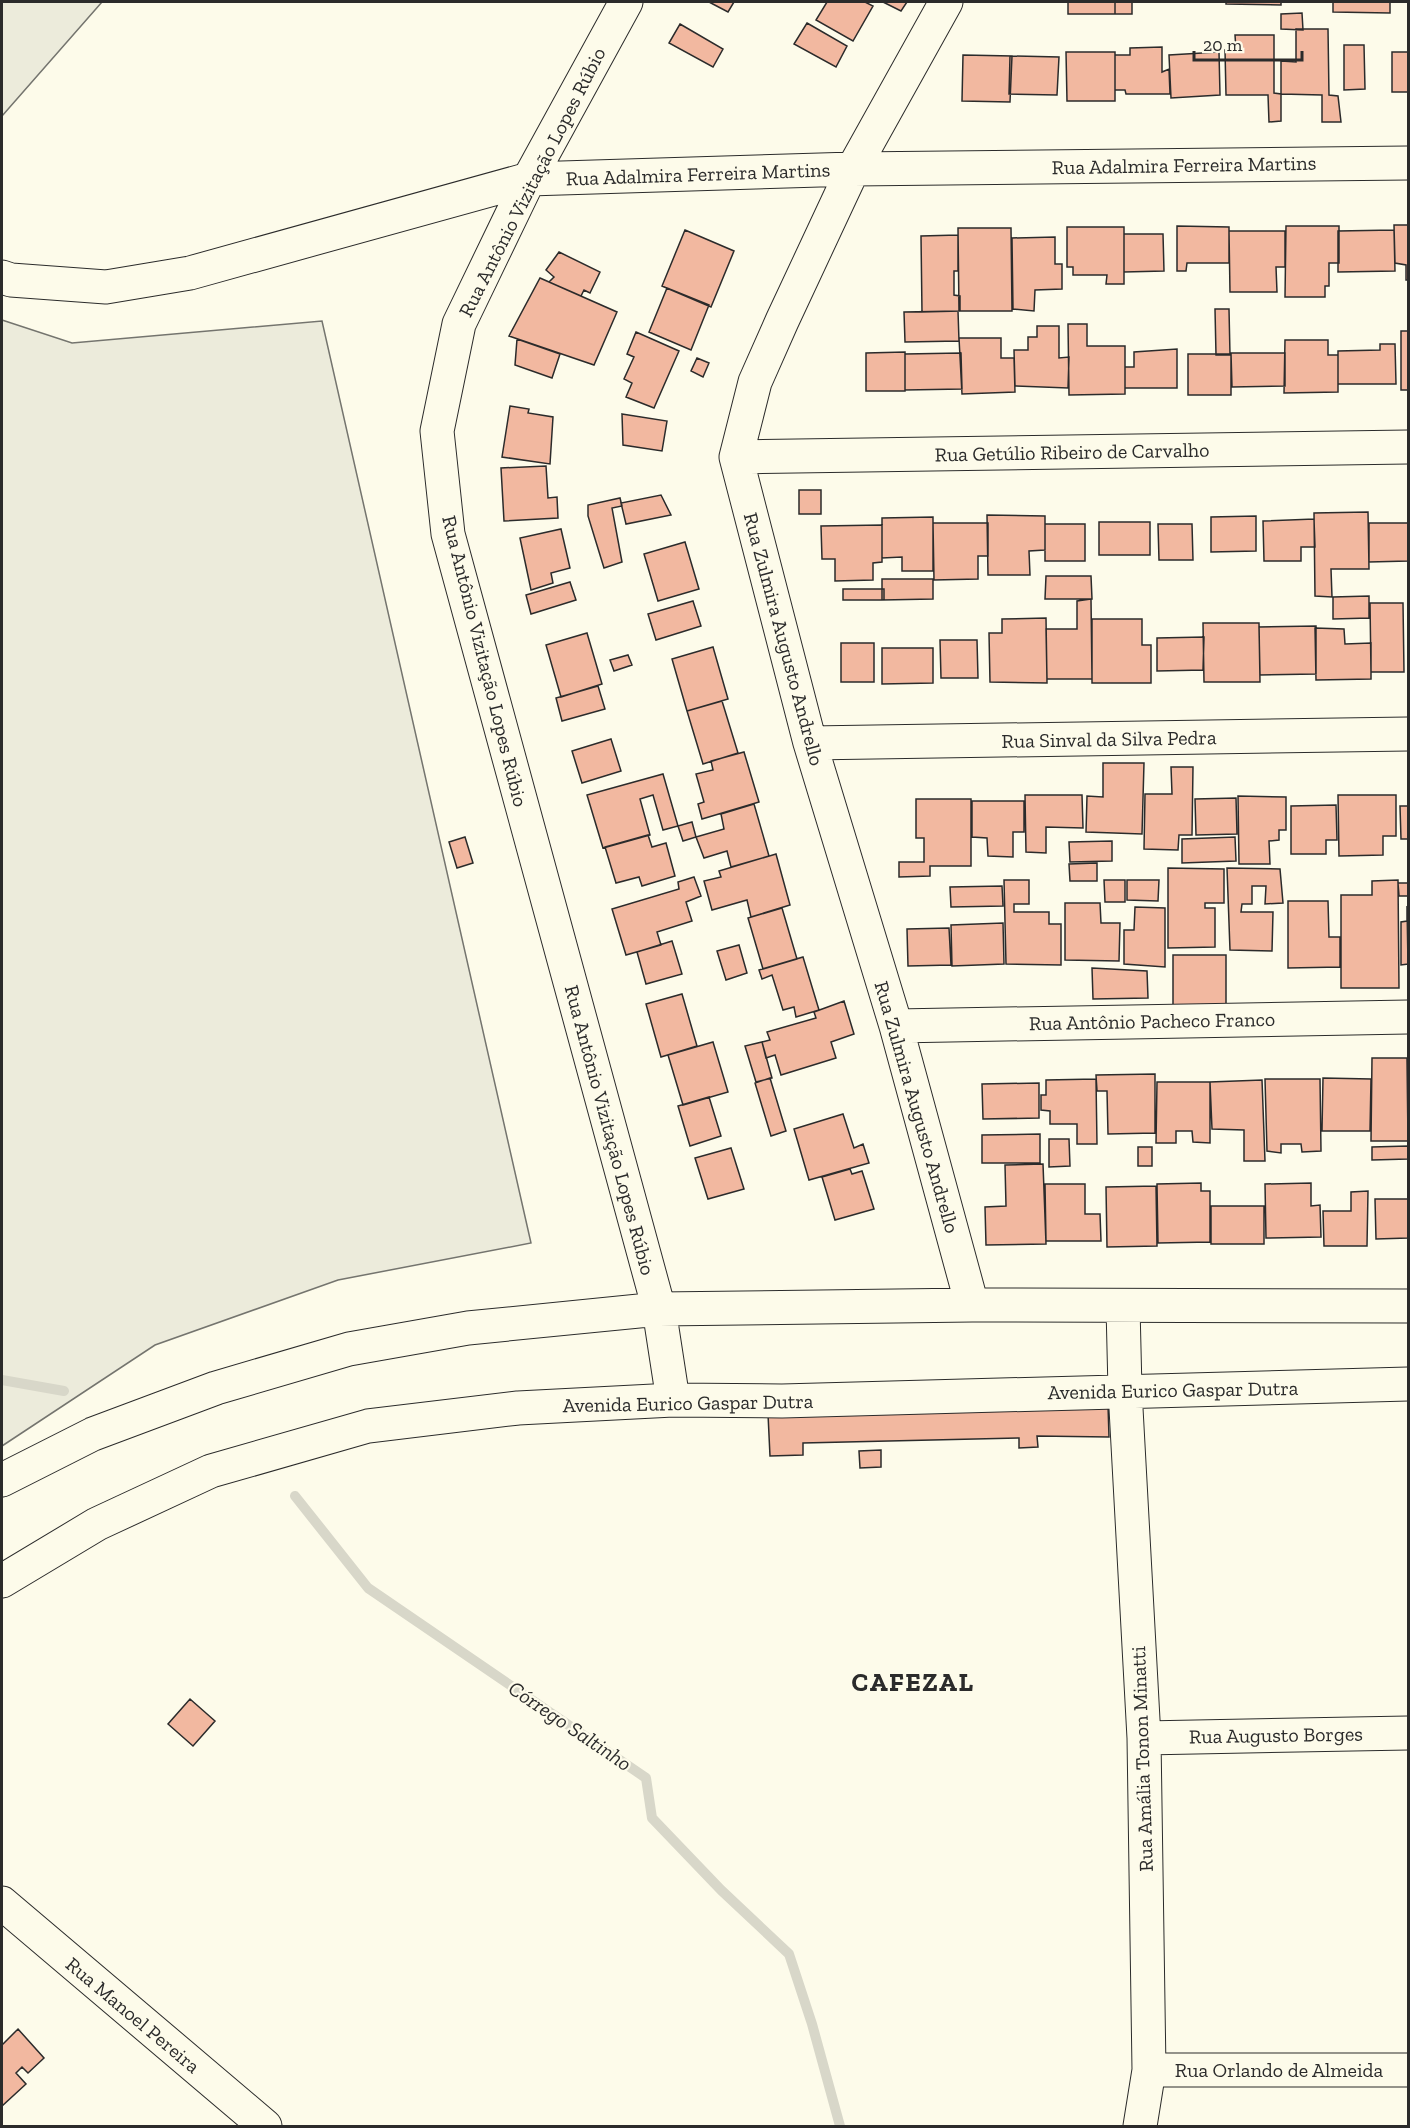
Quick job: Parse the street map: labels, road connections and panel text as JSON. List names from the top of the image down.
{
  "streets": {
    "street": [
      "Rua Adalmira Ferreira Martins",
      "Rua Antônio Vizitação Lopes Rúbio",
      "Rua Getúlio Ribeiro de Carvalho",
      "Rua Zulmira Augusto Andrello",
      "Rua Sinval da Silva Pedra",
      "Rua Antônio Pacheco Franco",
      "Avenida Eurico Gaspar Dutra",
      "Rua Augusto Borges",
      "Rua Amália Tonon Minatti",
      "Rua Manoel Pereira",
      "Rua Orlando de Almeida"
    ]
  },
  "crossings": [
    ["Rua Adalmira Ferreira Martins", "Rua Antônio Vizitação Lopes Rúbio"],
    ["Rua Adalmira Ferreira Martins", "Rua Zulmira Augusto Andrello"],
    ["Rua Antônio Vizitação Lopes Rúbio", "Avenida Eurico Gaspar Dutra"],
    ["Rua Getúlio Ribeiro de Carvalho", "Rua Zulmira Augusto Andrello"],
    ["Rua Zulmira Augusto Andrello", "Rua Sinval da Silva Pedra"],
    ["Rua Zulmira Augusto Andrello", "Rua Antônio Pacheco Franco"],
    ["Avenida Eurico Gaspar Dutra", "Rua Amália Tonon Minatti"],
    ["Rua Augusto Borges", "Rua Amália Tonon Minatti"],
    ["Rua Amália Tonon Minatti", "Rua Orlando de Almeida"]
  ],
  "districts": ["CAFEZAL"],
  "water": ["Córrego Saltinho"],
  "scale_bar": "20 m"
}
